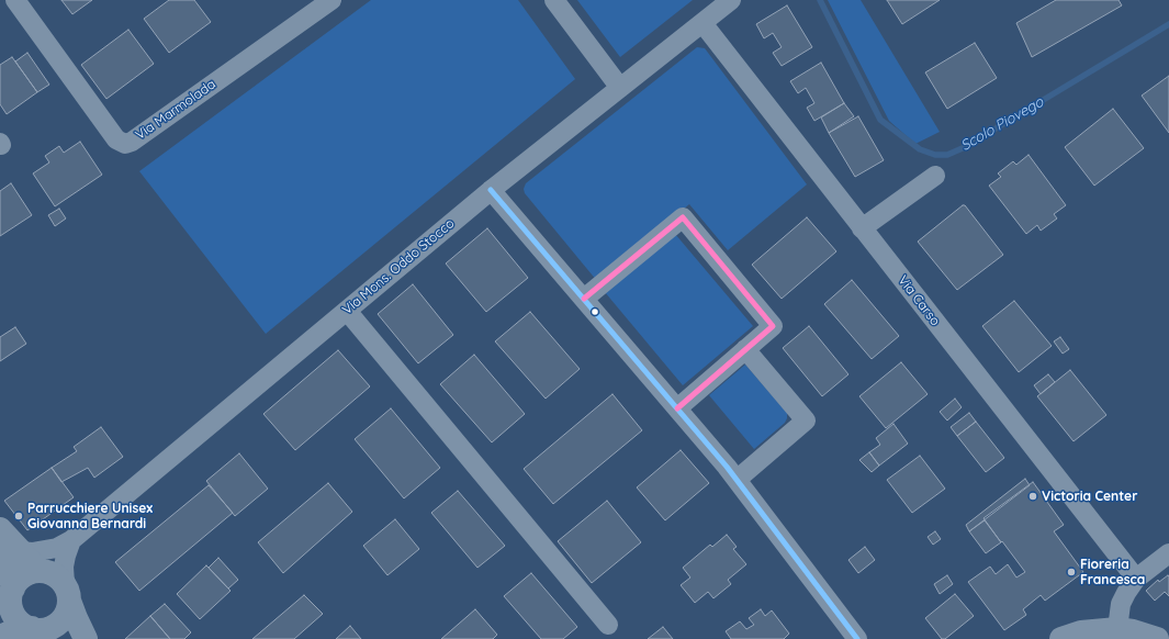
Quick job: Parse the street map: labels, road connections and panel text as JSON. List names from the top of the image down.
{
  "streets": {
    "street": ["Via Marmolada", "Via Mons. Oddo Stocco", "Via Carso"]
  },
  "crossings": [
    ["Via Mons. Oddo Stocco", "Via Carso"]
  ],
  "water": ["Scolo Piovego"],
  "places": ["Victoria Center", "Parrucchiere Unisex Giovanna Bernardi", "Fioreria Francesca"]
}
